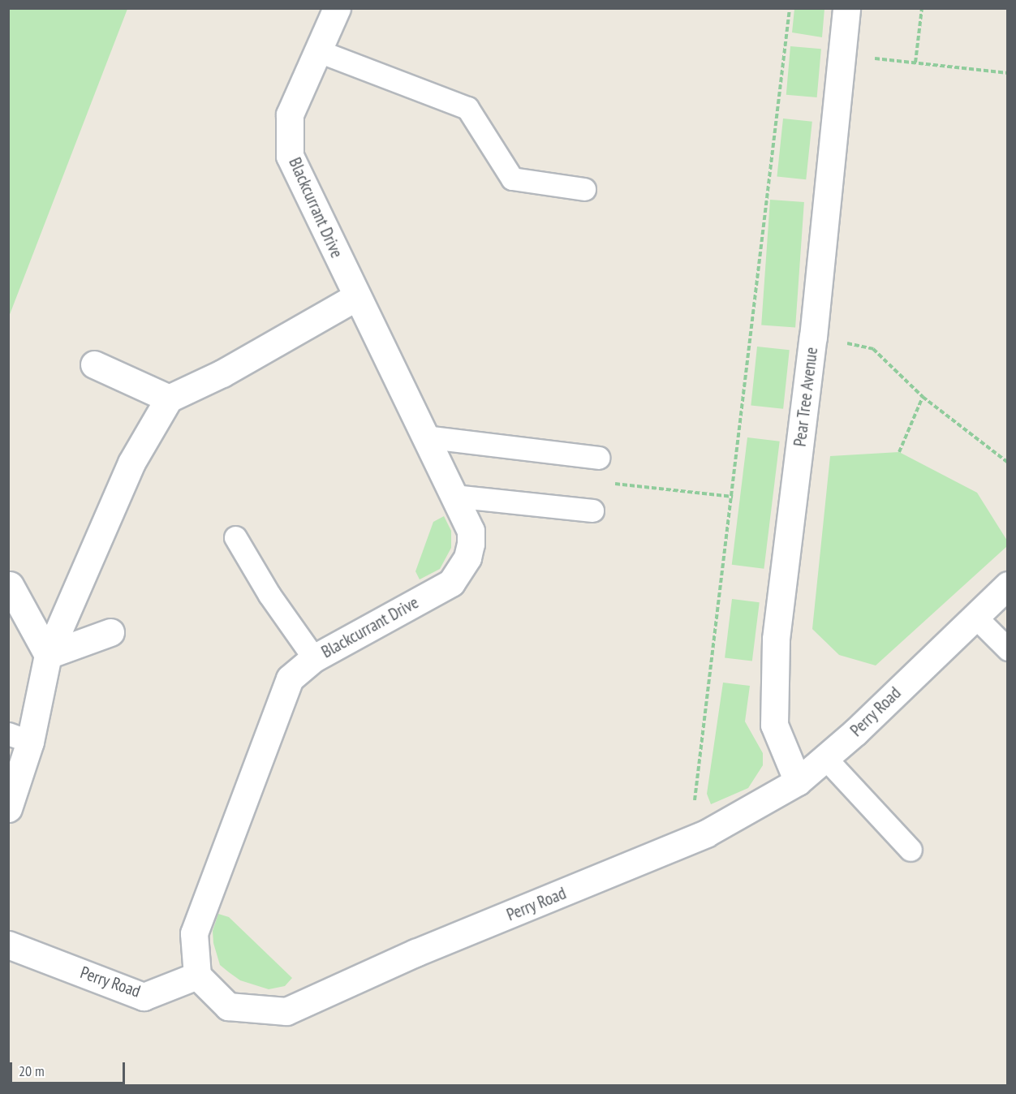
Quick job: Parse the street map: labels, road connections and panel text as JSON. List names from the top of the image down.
{
  "streets": {
    "street": ["Blackcurrant Drive", "Pear Tree Avenue", "Perry Road"]
  },
  "crossings": [
    ["Blackcurrant Drive", "Perry Road"],
    ["Pear Tree Avenue", "Perry Road"]
  ],
  "scale_bar": "20 m"
}
